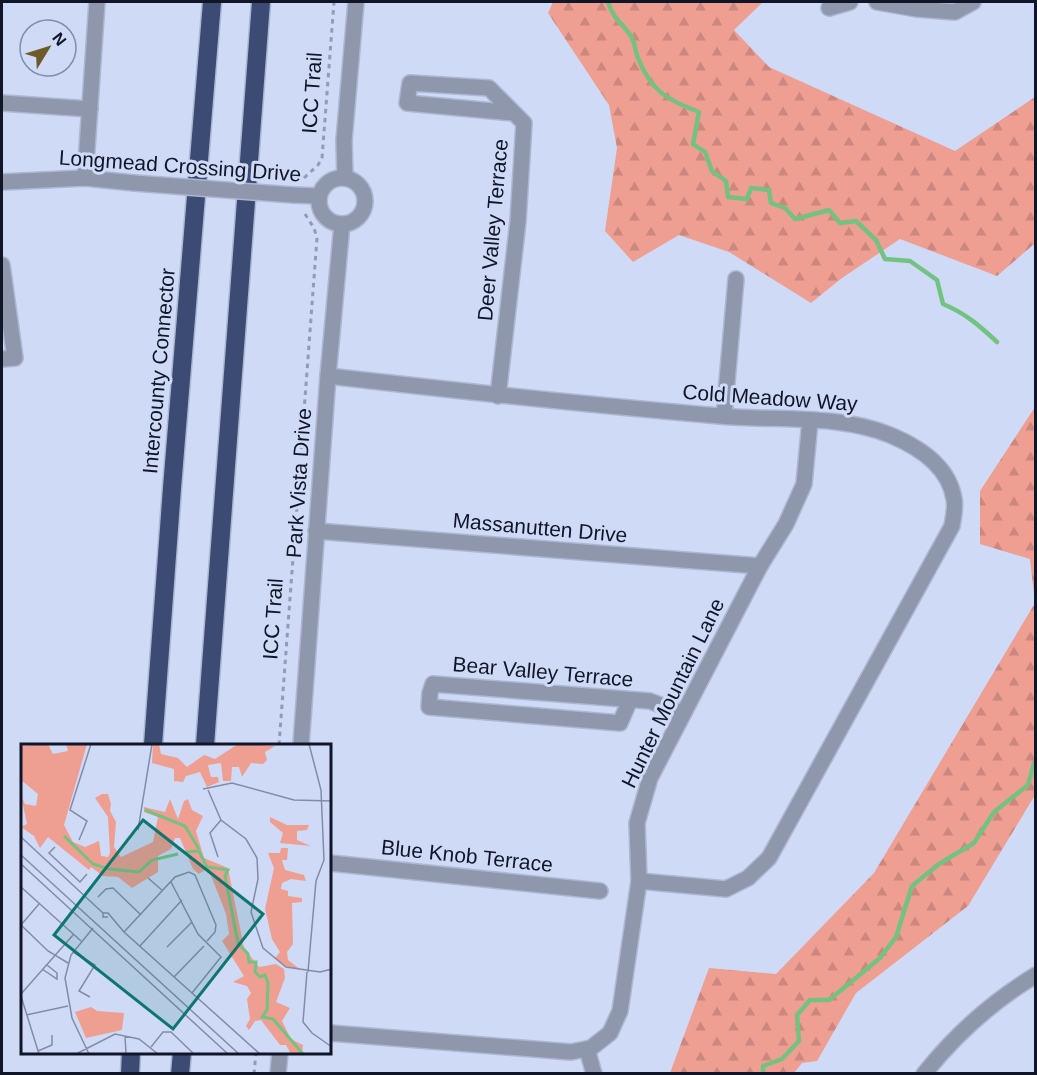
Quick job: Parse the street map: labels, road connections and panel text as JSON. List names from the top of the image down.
{
  "streets": {
    "highway": ["Intercounty Connector"],
    "street": [
      "Longmead Crossing Drive",
      "Deer Valley Terrace",
      "Cold Meadow Way",
      "Park Vista Drive",
      "Massanutten Drive",
      "Bear Valley Terrace",
      "Hunter Mountain Lane",
      "Blue Knob Terrace"
    ],
    "path": ["ICC Trail"]
  },
  "crossings": [
    ["Longmead Crossing Drive", "Park Vista Drive"],
    ["Deer Valley Terrace", "Cold Meadow Way"],
    ["Cold Meadow Way", "Park Vista Drive"],
    ["Cold Meadow Way", "Hunter Mountain Lane"],
    ["Park Vista Drive", "Massanutten Drive"],
    ["Massanutten Drive", "Hunter Mountain Lane"],
    ["Bear Valley Terrace", "Hunter Mountain Lane"]
  ],
  "north": "top right"
}
